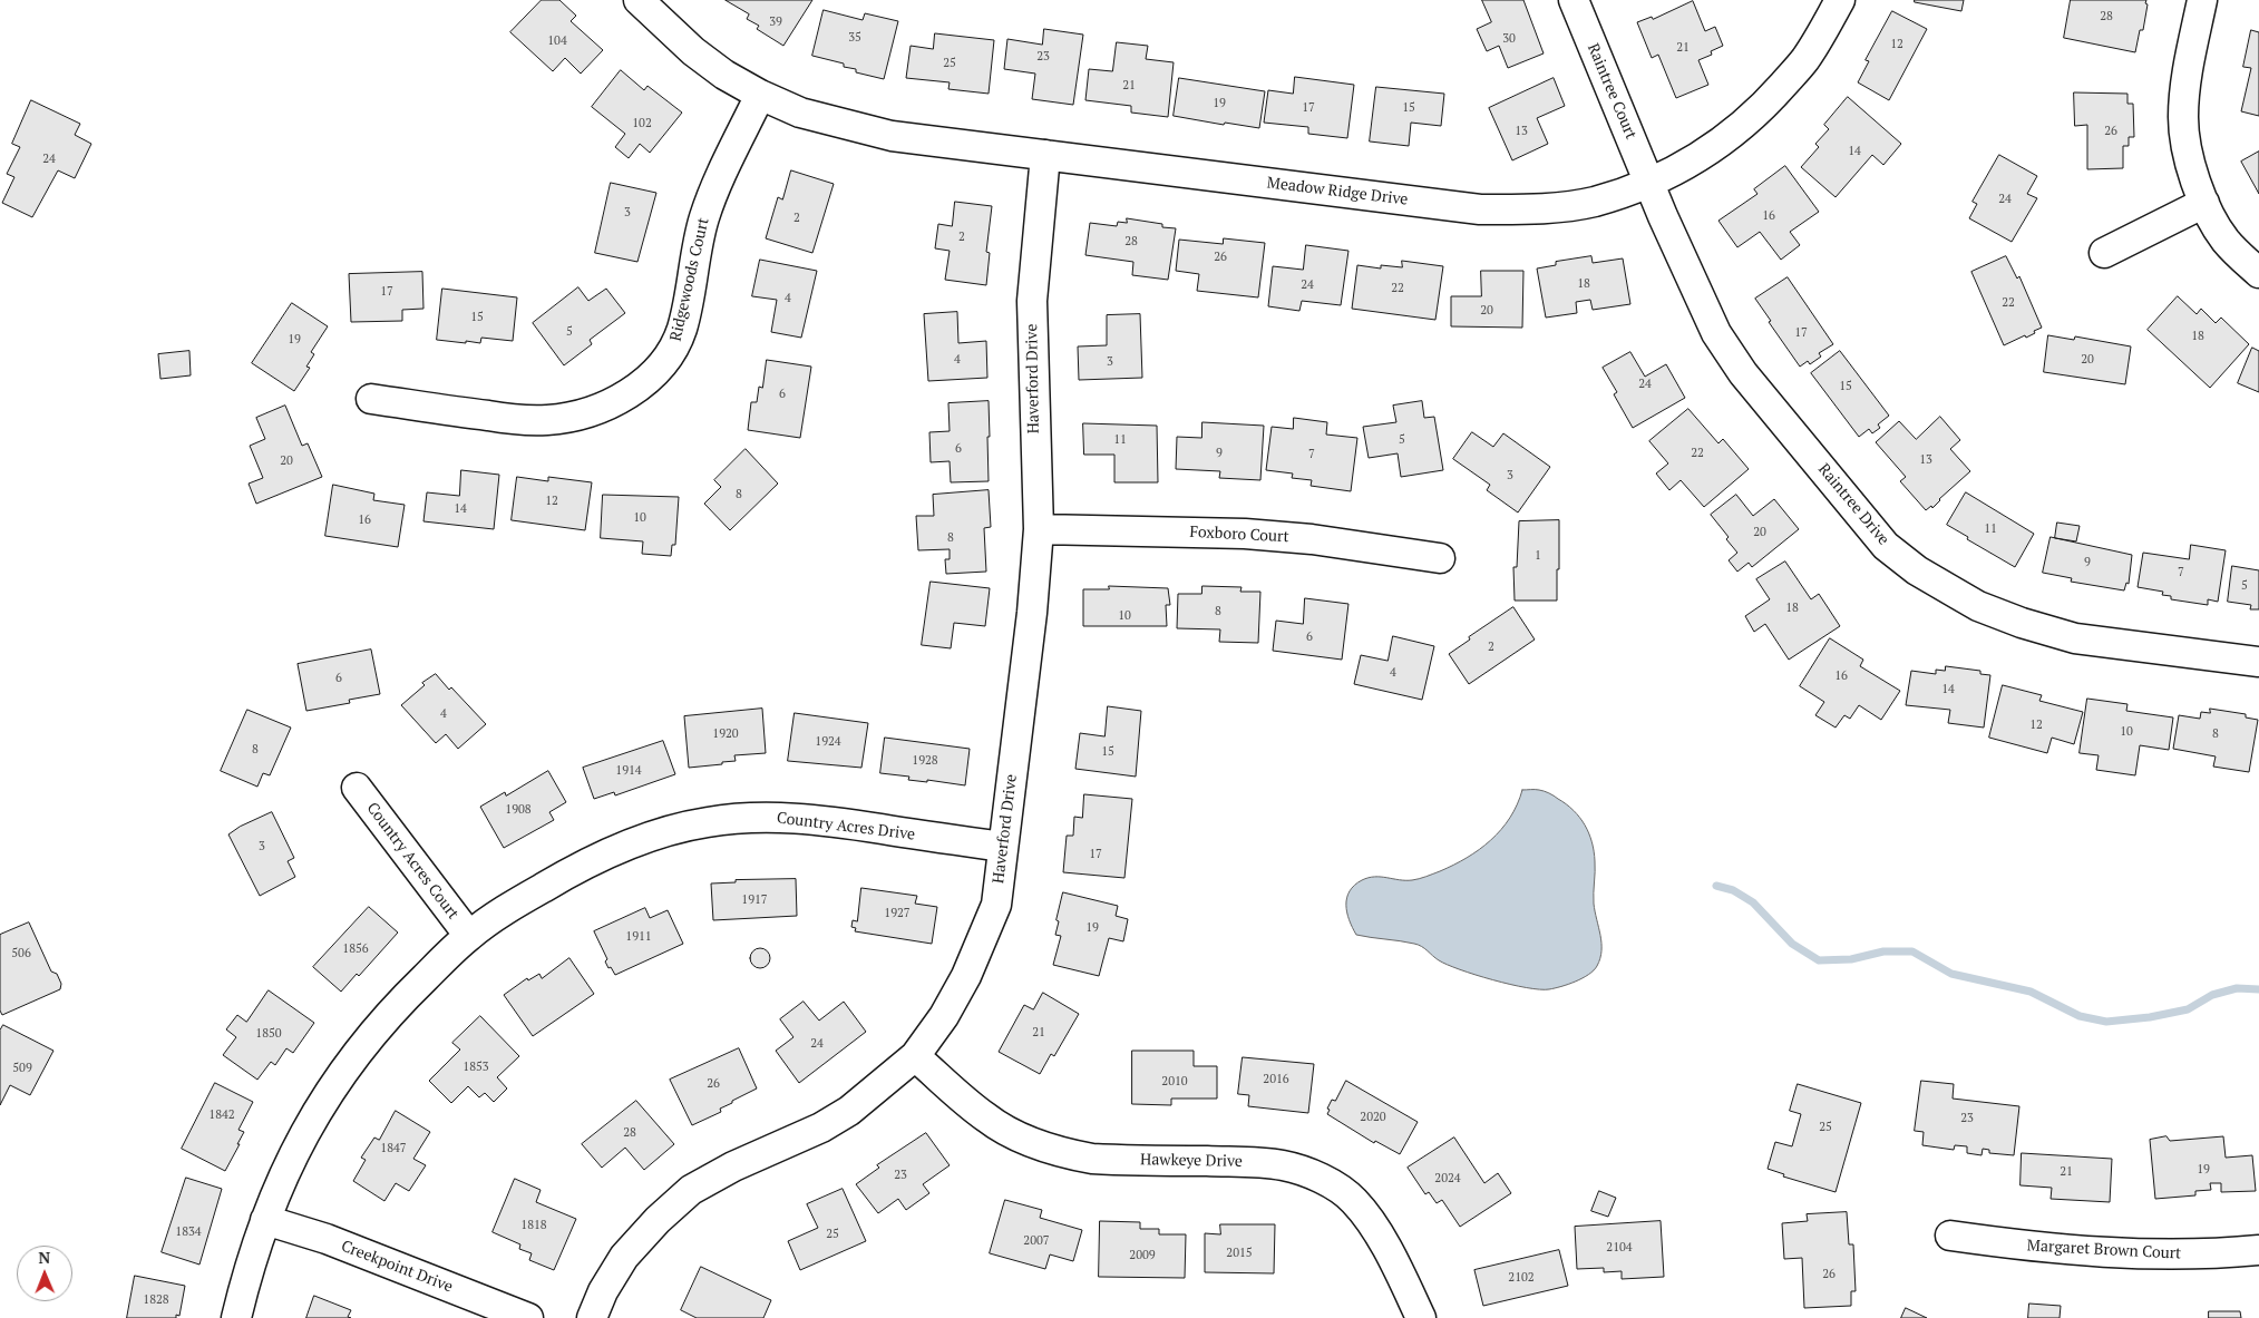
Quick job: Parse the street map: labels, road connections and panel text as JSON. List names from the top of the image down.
{
  "streets": {
    "street": [
      "Raintree Court",
      "Meadow Ridge Drive",
      "Ridgewoods Court",
      "Haverford Drive",
      "Raintree Drive",
      "Foxboro Court",
      "Country Acres Drive",
      "Country Acres Court",
      "Hawkeye Drive",
      "Margaret Brown Court",
      "Creekpoint Drive"
    ]
  },
  "crossings": [
    ["Raintree Court", "Meadow Ridge Drive"],
    ["Raintree Court", "Raintree Drive"],
    ["Meadow Ridge Drive", "Ridgewoods Court"],
    ["Meadow Ridge Drive", "Haverford Drive"],
    ["Meadow Ridge Drive", "Raintree Drive"],
    ["Haverford Drive", "Foxboro Court"],
    ["Haverford Drive", "Country Acres Drive"],
    ["Haverford Drive", "Hawkeye Drive"],
    ["Country Acres Drive", "Country Acres Court"],
    ["Country Acres Drive", "Creekpoint Drive"]
  ],
  "house_numbers": [
    "28",
    "39",
    "35",
    "30",
    "104",
    "12",
    "21",
    "23",
    "25",
    "21",
    "19",
    "17",
    "15",
    "102",
    "13",
    "26",
    "14",
    "24",
    "24",
    "3",
    "16",
    "2",
    "2",
    "28",
    "26",
    "18",
    "24",
    "22",
    "17",
    "4",
    "22",
    "20",
    "15",
    "5",
    "17",
    "18",
    "19",
    "4",
    "20",
    "3",
    "24",
    "15",
    "6",
    "11",
    "5",
    "6",
    "9",
    "22",
    "7",
    "13",
    "20",
    "3",
    "8",
    "12",
    "14",
    "10",
    "16",
    "11",
    "20",
    "8",
    "1",
    "9",
    "7",
    "5",
    "18",
    "8",
    "10",
    "6",
    "2",
    "4",
    "16",
    "6",
    "14",
    "4",
    "12",
    "10",
    "1920",
    "8",
    "1924",
    "8",
    "15",
    "1928",
    "1914",
    "1908",
    "3",
    "17",
    "1917",
    "1927",
    "19",
    "1911",
    "1856",
    "506",
    "21",
    "1850",
    "24",
    "1853",
    "509",
    "2016",
    "2010",
    "26",
    "1842",
    "2020",
    "23",
    "25",
    "28",
    "1847",
    "19",
    "21",
    "23",
    "2024",
    "1818",
    "1834",
    "25",
    "2007",
    "2104",
    "2015",
    "2009",
    "26",
    "2102",
    "1828"
  ],
  "north": "top"
}
